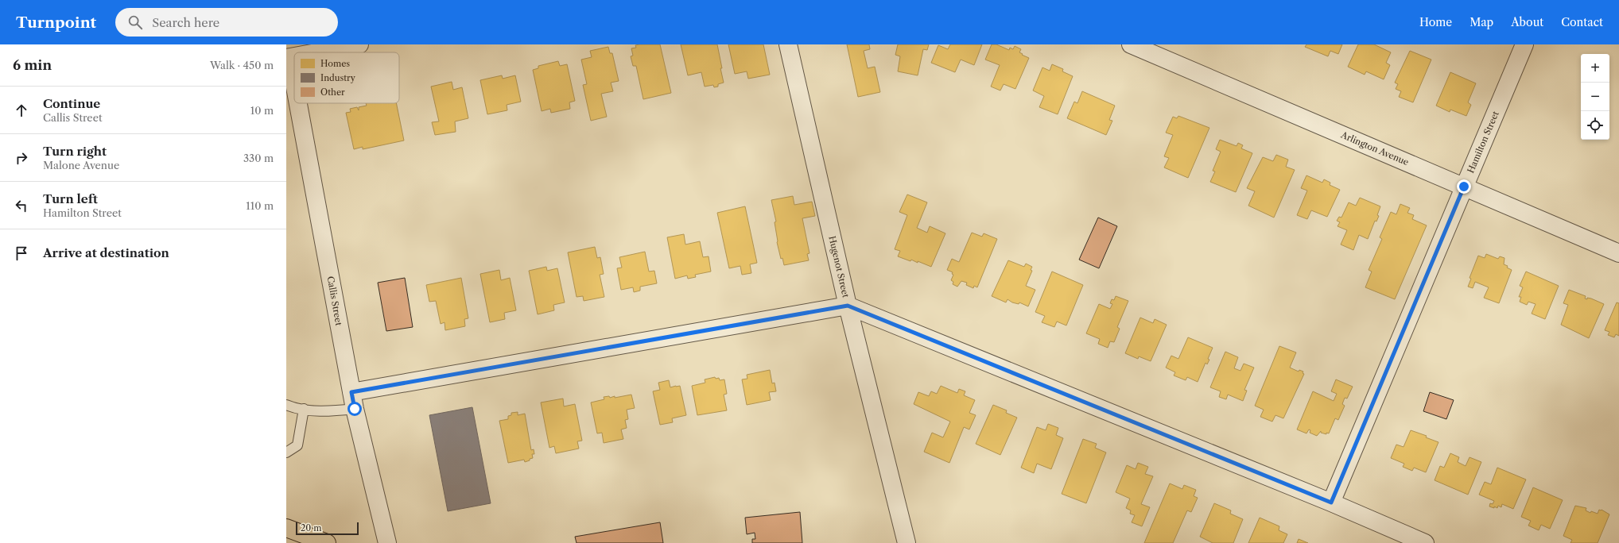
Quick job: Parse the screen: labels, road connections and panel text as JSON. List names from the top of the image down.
{
  "streets": {
    "street": [
      "Hamilton Street",
      "Arlington Avenue",
      "Hugenot Street",
      "Callis Street"
    ]
  },
  "crossings": [
    ["Hamilton Street", "Arlington Avenue"]
  ],
  "legend": ["Homes", "Industry", "Other"],
  "scale_bar": "20 m",
  "page": {
    "header": "Turnpoint",
    "search": "Search here",
    "nav": [
      "Home",
      "Map",
      "About",
      "Contact"
    ],
    "heading": ["6 min", "Walk · 450 m"],
    "map_buttons": ["+", "−"],
    "list": [
      ["Continue", "Callis Street", "10 m"],
      ["Turn right", "Malone Avenue", "330 m"],
      ["Turn left", "Hamilton Street", "110 m"],
      "Arrive at destination"
    ],
    "scale": "20 m"
  }
}
